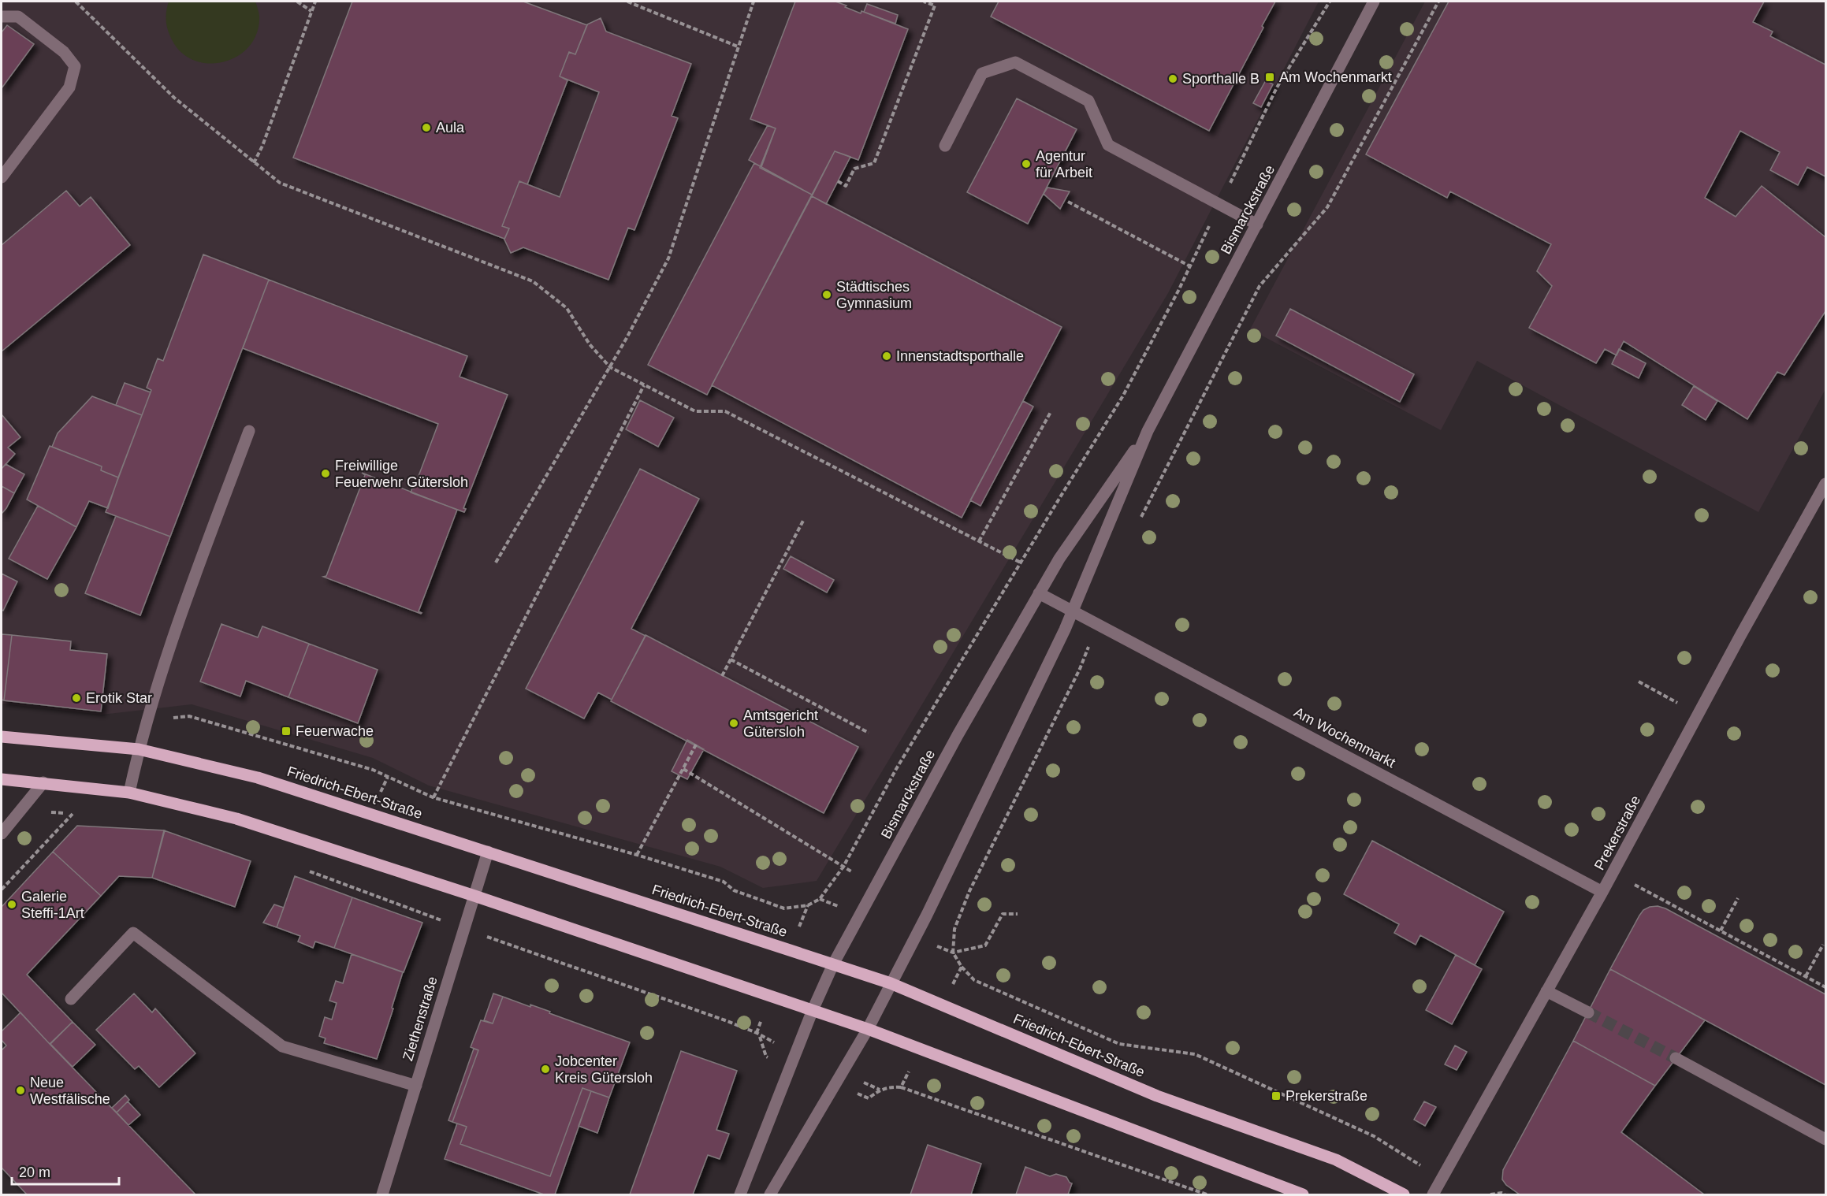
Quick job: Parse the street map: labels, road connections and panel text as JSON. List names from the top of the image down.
{
  "streets": {
    "main road": ["Friedrich-Ebert-Straße"],
    "street": [
      "Bismarckstraße",
      "Am Wochenmarkt",
      "Prekerstraße",
      "Ziethenstraße"
    ]
  },
  "crossings": [
    ["Bismarckstraße", "Am Wochenmarkt"],
    ["Bismarckstraße", "Friedrich-Ebert-Straße"],
    ["Am Wochenmarkt", "Prekerstraße"],
    ["Friedrich-Ebert-Straße", "Ziethenstraße"]
  ],
  "places": {
    "transit": ["Am Wochenmarkt", "Feuerwache", "Prekerstraße"],
    "other": [
      "Sporthalle B",
      "Aula",
      "Agentur für Arbeit",
      "Städtisches Gymnasium",
      "Innenstadtsporthalle",
      "Freiwillige Feuerwehr Gütersloh",
      "Erotik Star",
      "Amtsgericht Gütersloh",
      "Galerie Steffi-1Art",
      "Jobcenter Kreis Gütersloh",
      "Neue Westfälische"
    ]
  },
  "scale_bar": "20 m"
}
